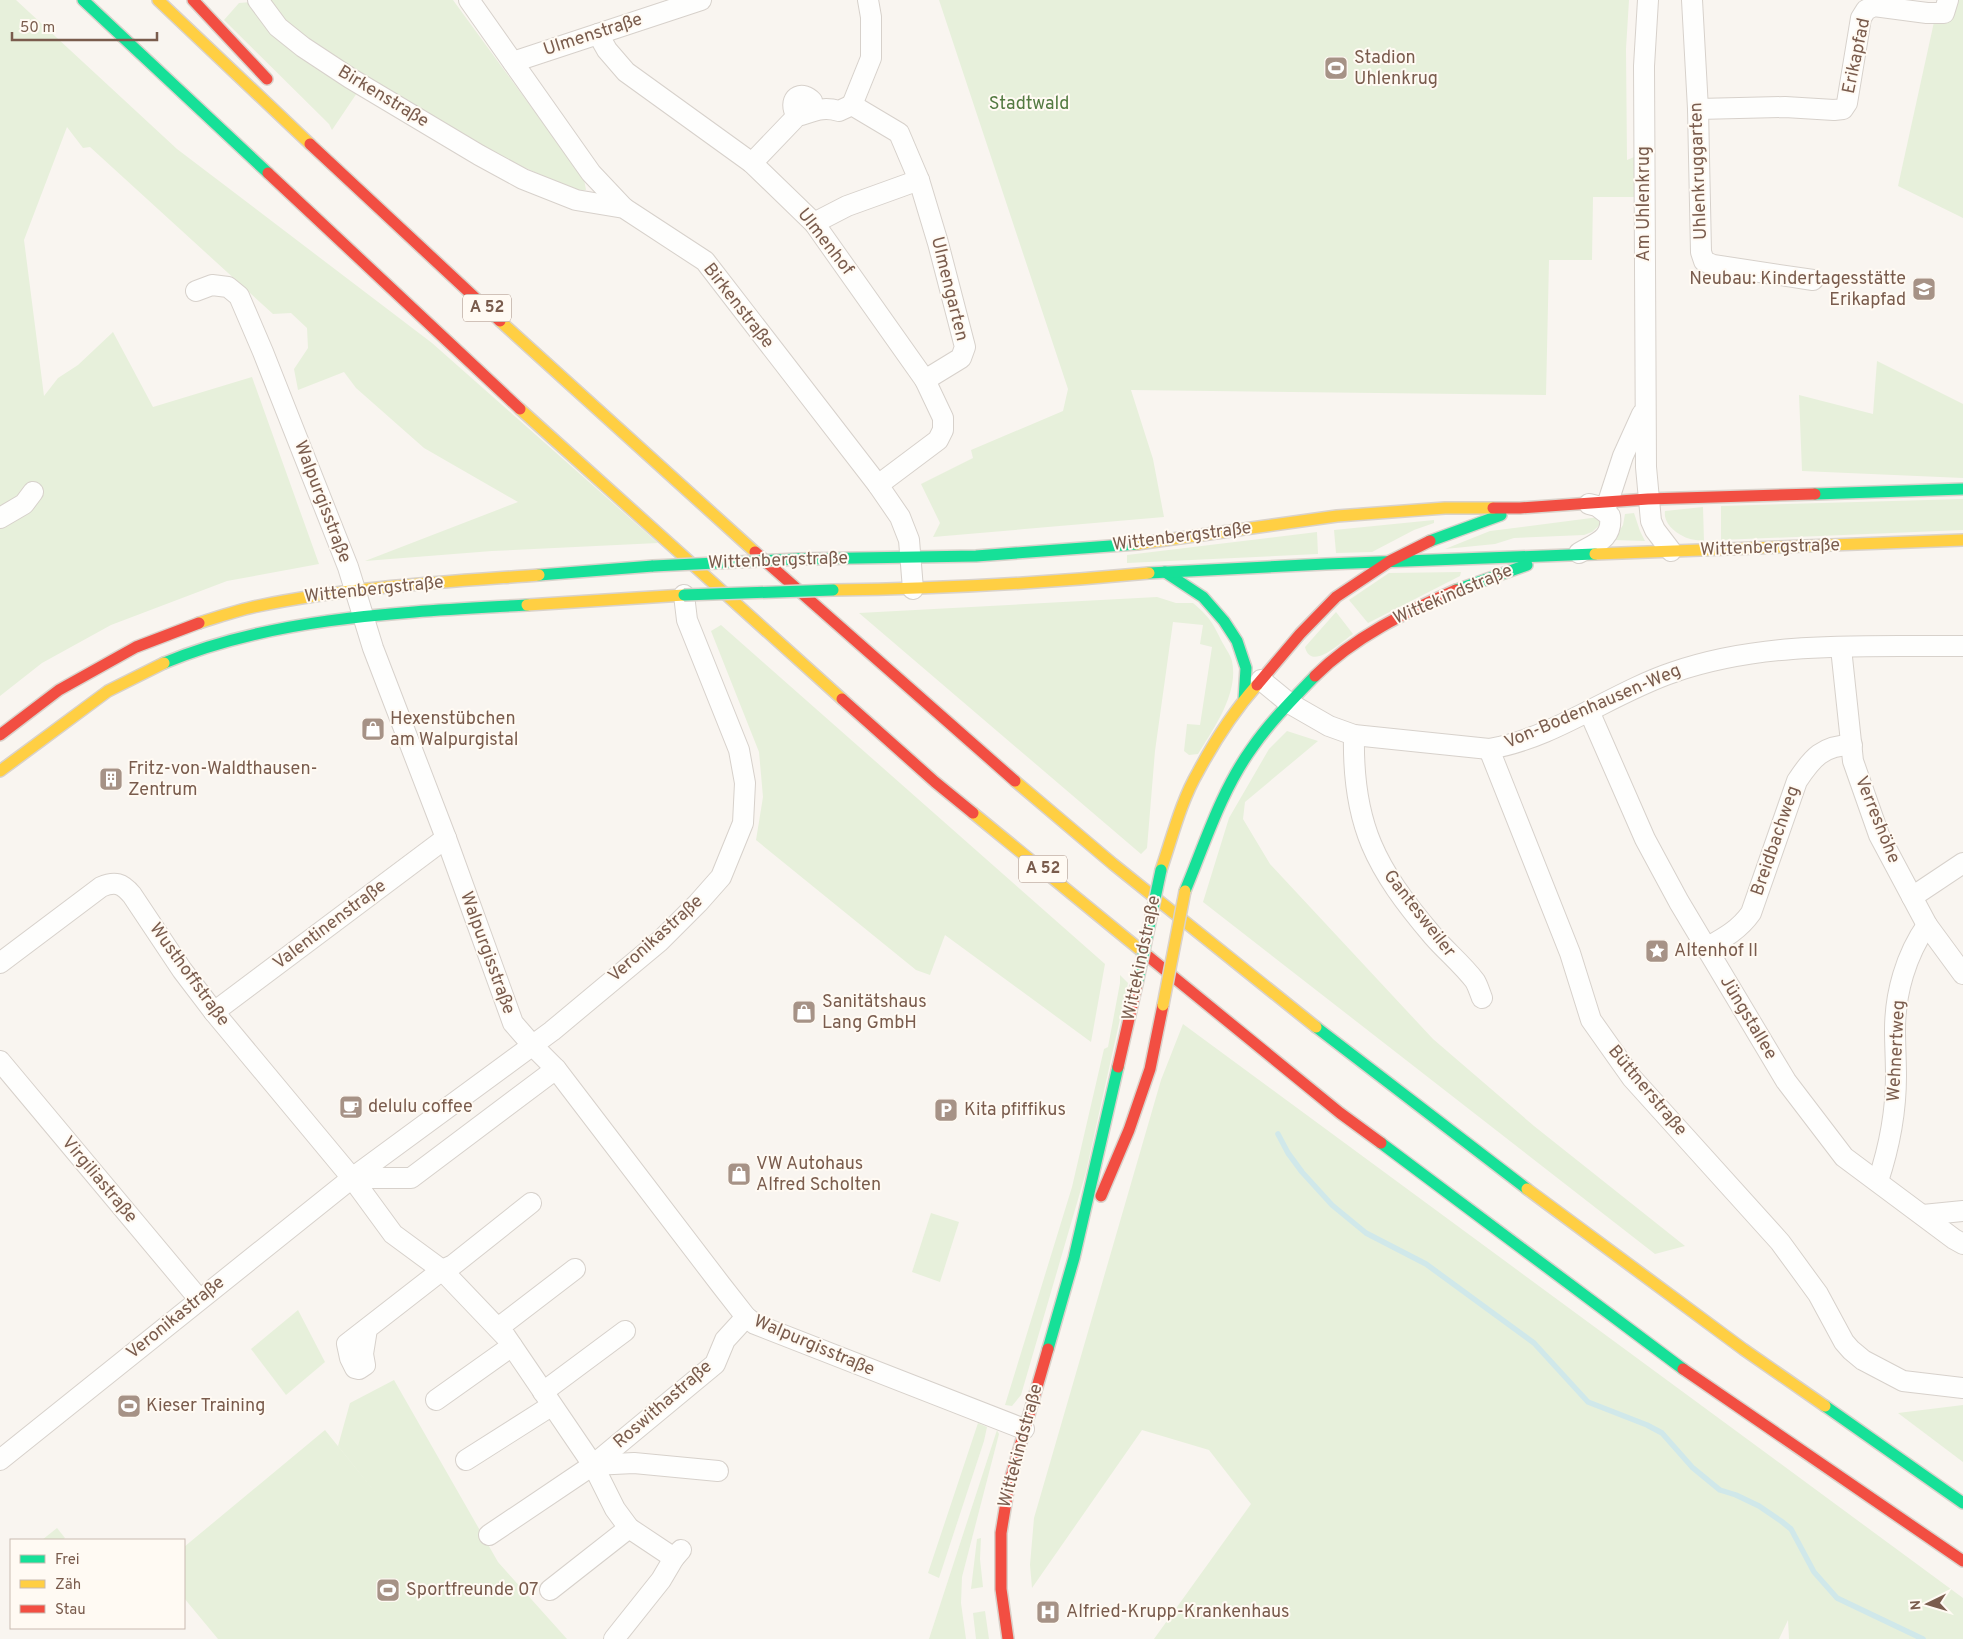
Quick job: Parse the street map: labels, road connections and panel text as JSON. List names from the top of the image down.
{
  "streets": {
    "main road": ["A 52", "Wittenbergstraße", "Wittekindstraße"],
    "street": [
      "Ulmenstraße",
      "Erikapfad",
      "Birkenstraße",
      "Uhlenkruggarten",
      "Am Uhlenkrug",
      "Ulmenhof",
      "Ulmengarten",
      "Walpurgisstraße",
      "Von-Bodenhausen-Weg",
      "Verreshöhe",
      "Breidbachweg",
      "Gantesweiler",
      "Valentinenstraße",
      "Veronikastraße",
      "Wusthoffstraße",
      "Jüngstallee",
      "Wehnertweg",
      "Büttnerstraße",
      "Virgiliastraße",
      "Roswithastraße"
    ]
  },
  "crossings": [
    ["Ulmenstraße", "Ulmenhof"],
    ["Erikapfad", "Uhlenkruggarten"],
    ["Birkenstraße", "Ulmenhof"],
    ["Birkenstraße", "Wittenbergstraße"],
    ["Am Uhlenkrug", "Wittenbergstraße"],
    ["Ulmenhof", "Ulmengarten"],
    ["Walpurgisstraße", "Wittenbergstraße"],
    ["Walpurgisstraße", "Wittekindstraße"],
    ["Walpurgisstraße", "Valentinenstraße"],
    ["Walpurgisstraße", "Veronikastraße"],
    ["Walpurgisstraße", "Roswithastraße"],
    ["Wittenbergstraße", "Wittekindstraße"],
    ["Wittenbergstraße", "Veronikastraße"],
    ["Wittekindstraße", "Von-Bodenhausen-Weg"],
    ["Von-Bodenhausen-Weg", "Verreshöhe"],
    ["Von-Bodenhausen-Weg", "Gantesweiler"],
    ["Von-Bodenhausen-Weg", "Jüngstallee"],
    ["Von-Bodenhausen-Weg", "Büttnerstraße"],
    ["Verreshöhe", "Breidbachweg"],
    ["Verreshöhe", "Wehnertweg"],
    ["Breidbachweg", "Jüngstallee"],
    ["Valentinenstraße", "Wusthoffstraße"],
    ["Veronikastraße", "Wusthoffstraße"],
    ["Veronikastraße", "Virgiliastraße"],
    ["Jüngstallee", "Wehnertweg"]
  ],
  "parks": ["Stadtwald"],
  "places": {
    "sports": ["Stadion Uhlenkrug", "Kieser Training", "Sportfreunde 07"],
    "school or university": ["Neubau: Kindertagesstätte Erikapfad"],
    "shop": ["Hexenstübchen am Walpurgistal", "Sanitätshaus Lang GmbH", "VW Autohaus Alfred Scholten"],
    "building": ["Fritz-von-Waldthausen- Zentrum"],
    "place": ["Altenhof II"],
    "cafe": ["delulu coffee"],
    "parking": ["Kita pfiffikus"],
    "hospital": ["Alfried-Krupp-Krankenhaus"]
  },
  "legend": ["Frei", "Zäh", "Stau"],
  "scale_bar": "50 m",
  "north": "left"
}
